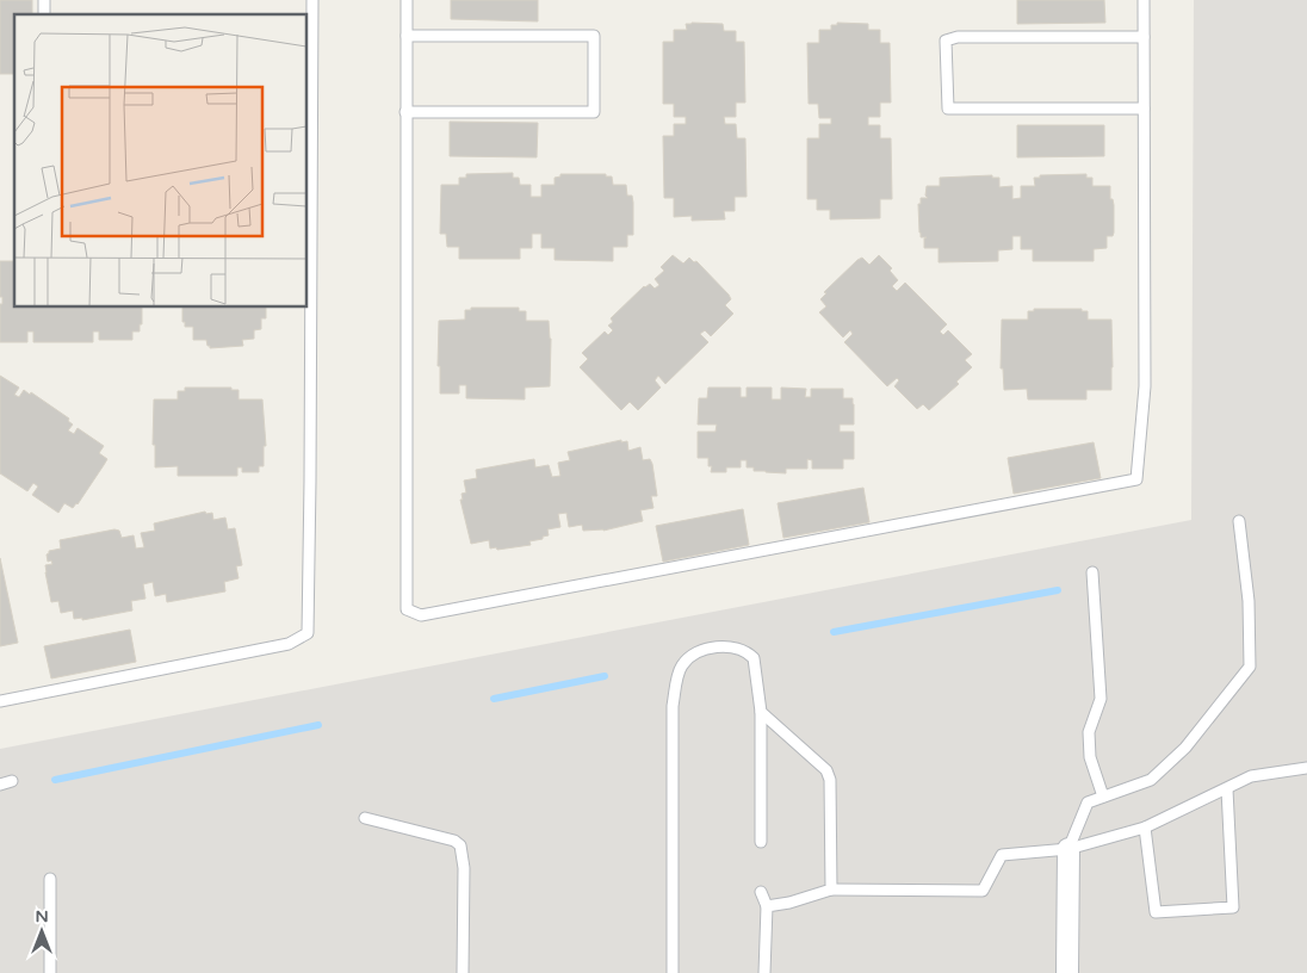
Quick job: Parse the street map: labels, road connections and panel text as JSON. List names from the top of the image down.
{
  "north": "top"
}
